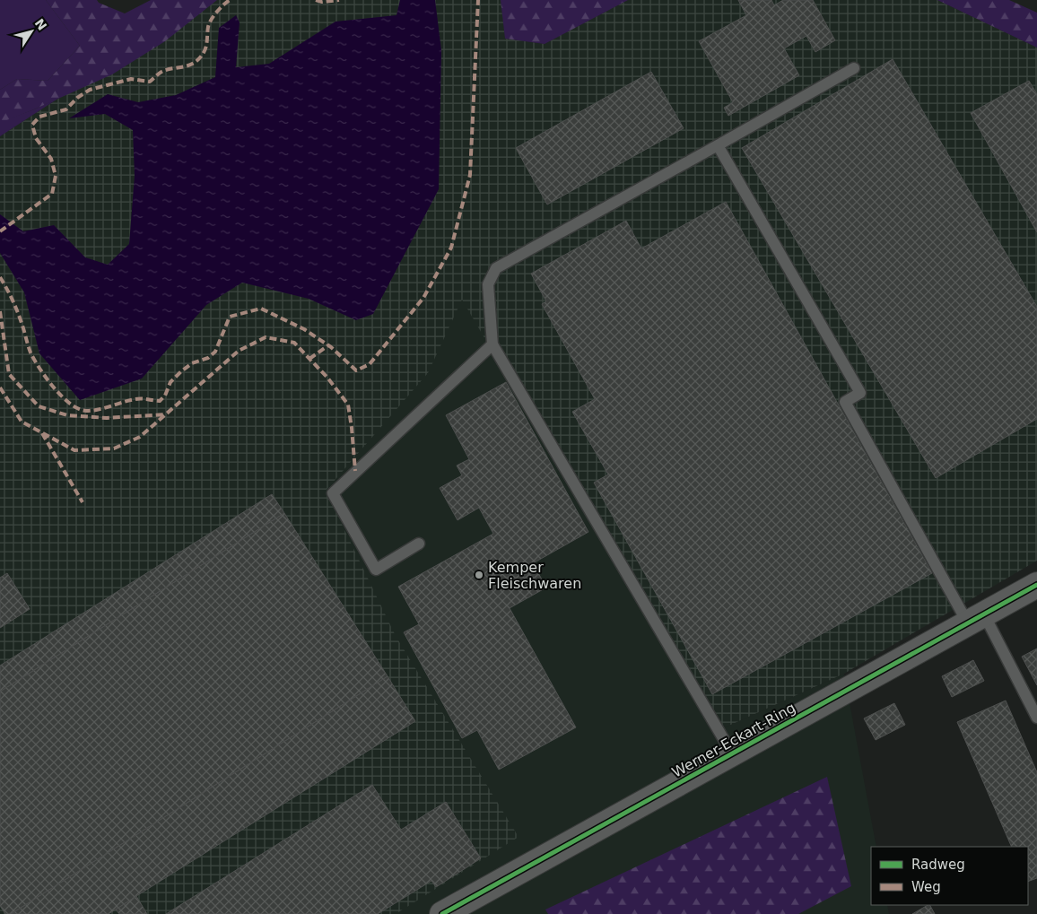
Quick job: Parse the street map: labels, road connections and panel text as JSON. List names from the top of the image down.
{
  "streets": {
    "street": ["Werner-Eckart-Ring"]
  },
  "places": ["Kemper Fleischwaren"],
  "legend": ["Radweg", "Weg"],
  "north": "top right"
}
